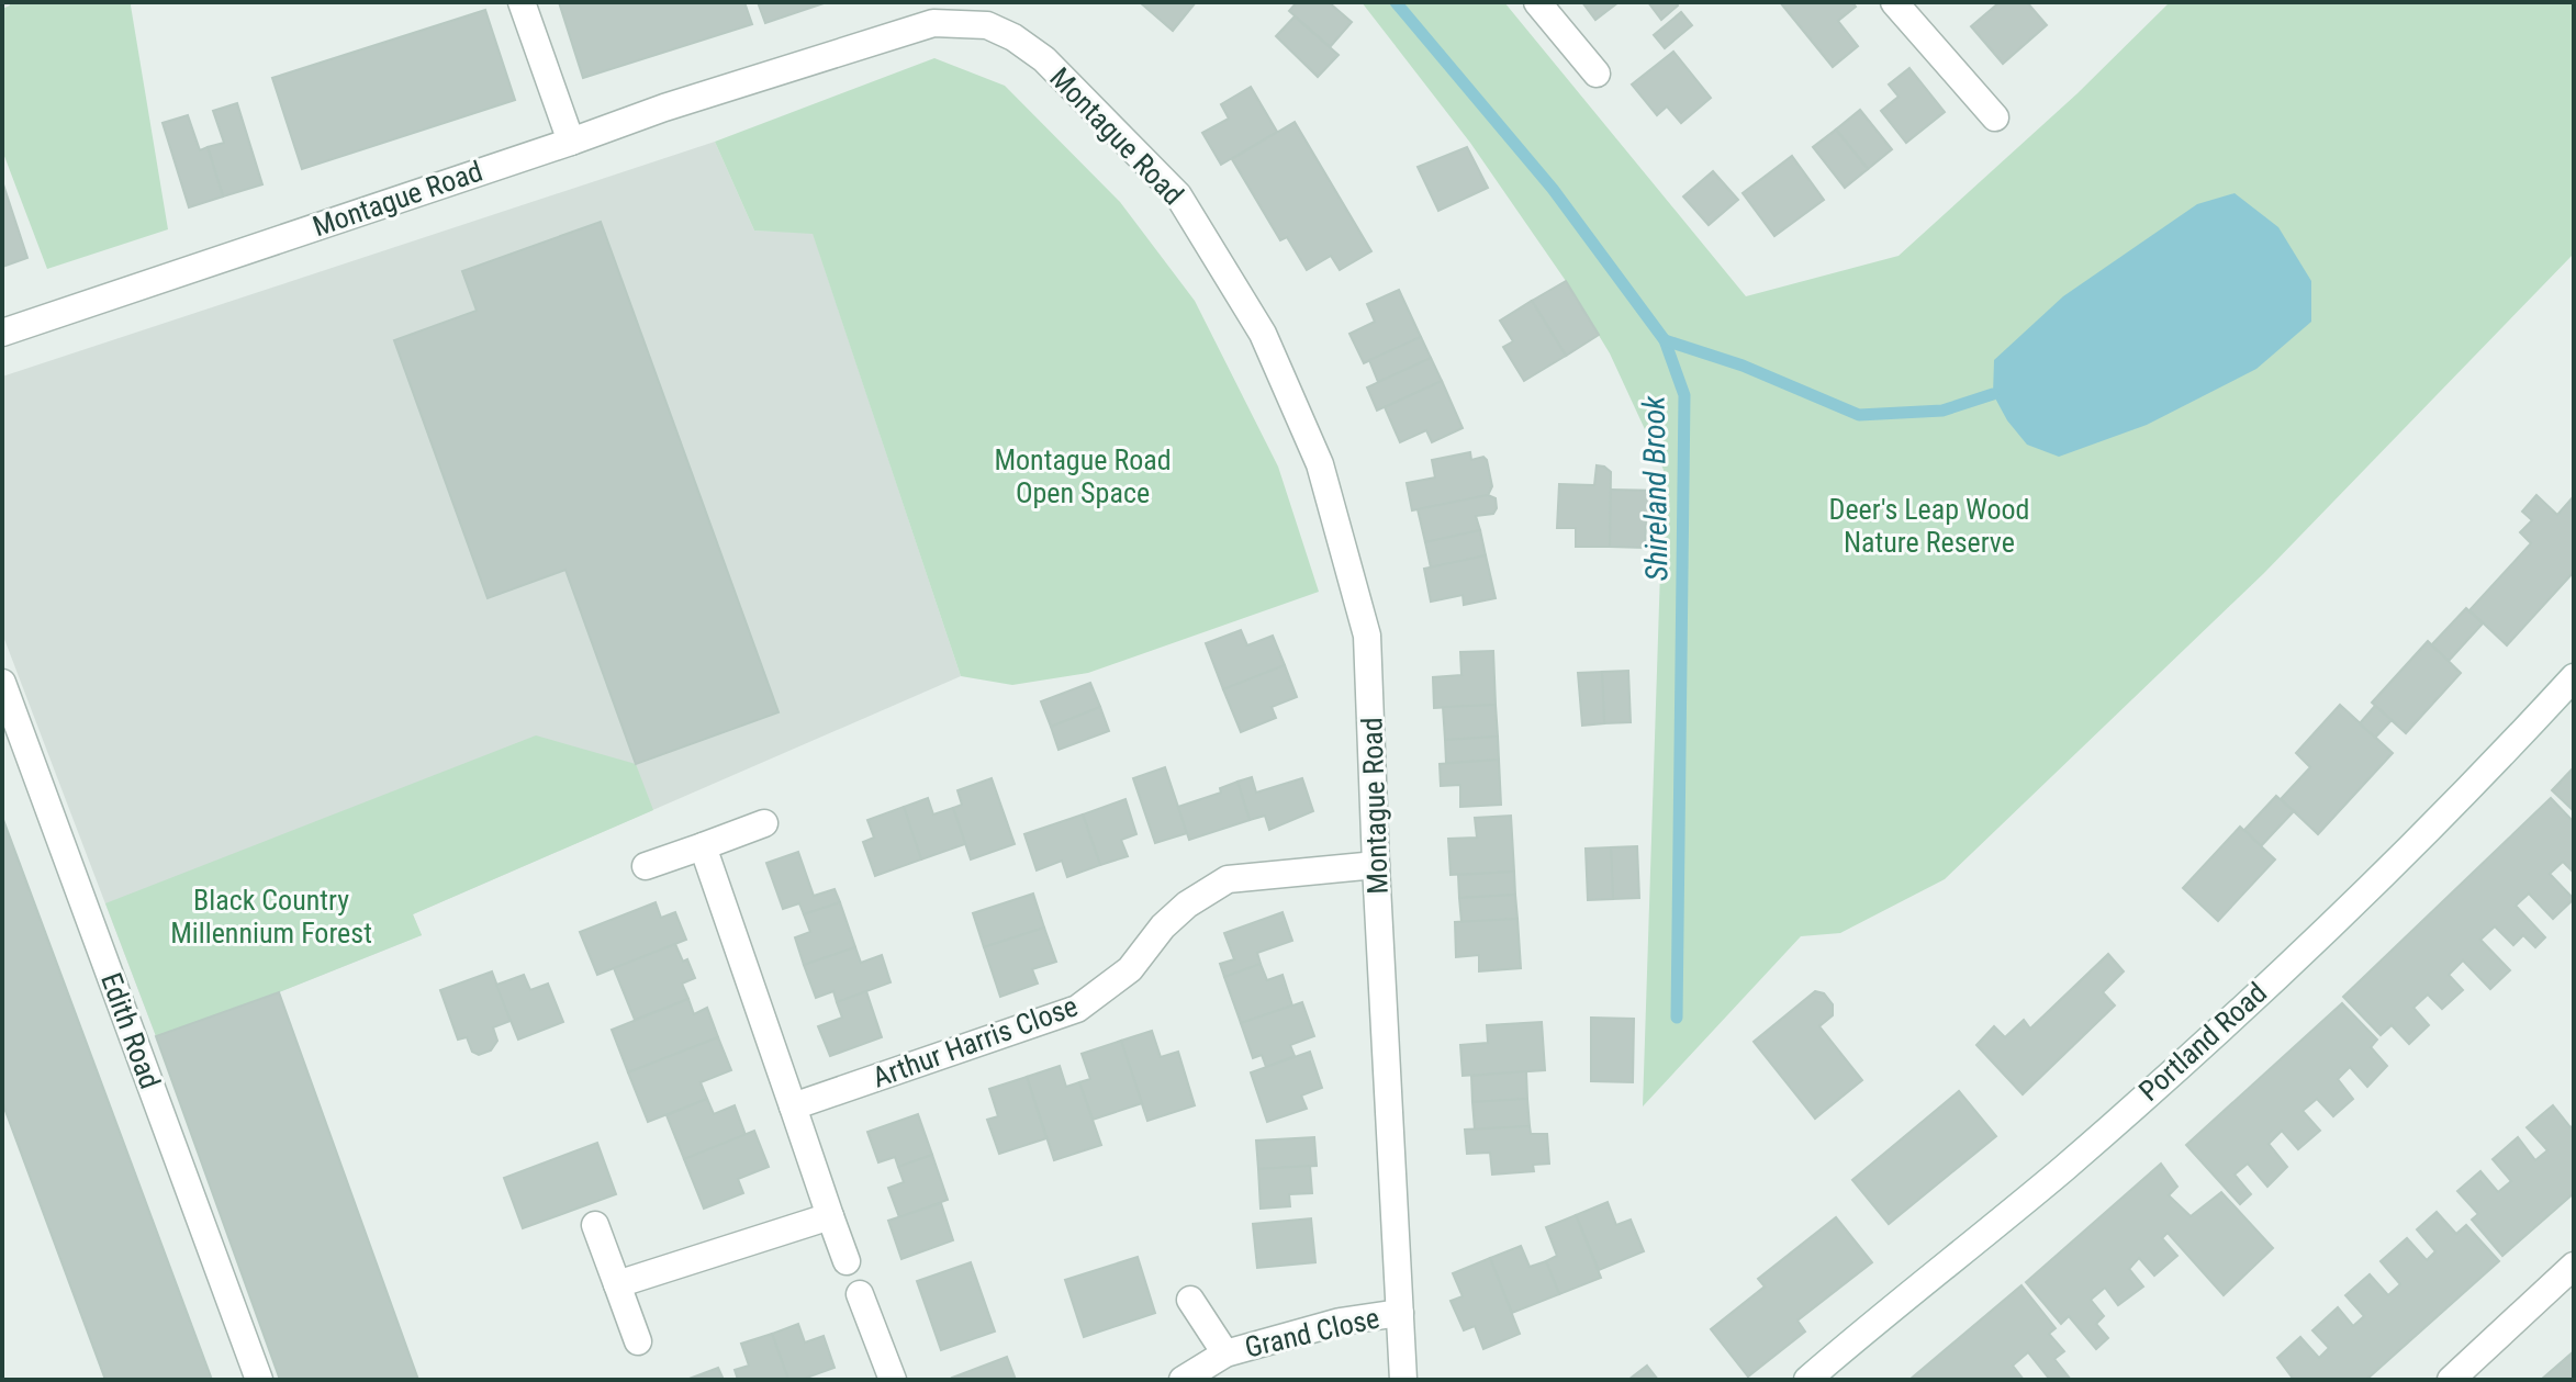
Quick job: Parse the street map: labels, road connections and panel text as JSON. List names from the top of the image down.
{
  "streets": {
    "street": [
      "Montague Road",
      "Edith Road",
      "Arthur Harris Close",
      "Portland Road",
      "Grand Close"
    ]
  },
  "crossings": [
    ["Montague Road", "Arthur Harris Close"],
    ["Montague Road", "Grand Close"]
  ],
  "water": ["Shireland Brook"],
  "parks": ["Montague Road Open Space", "Deer's Leap Wood Nature Reserve", "Black Country Millennium Forest"]
}
